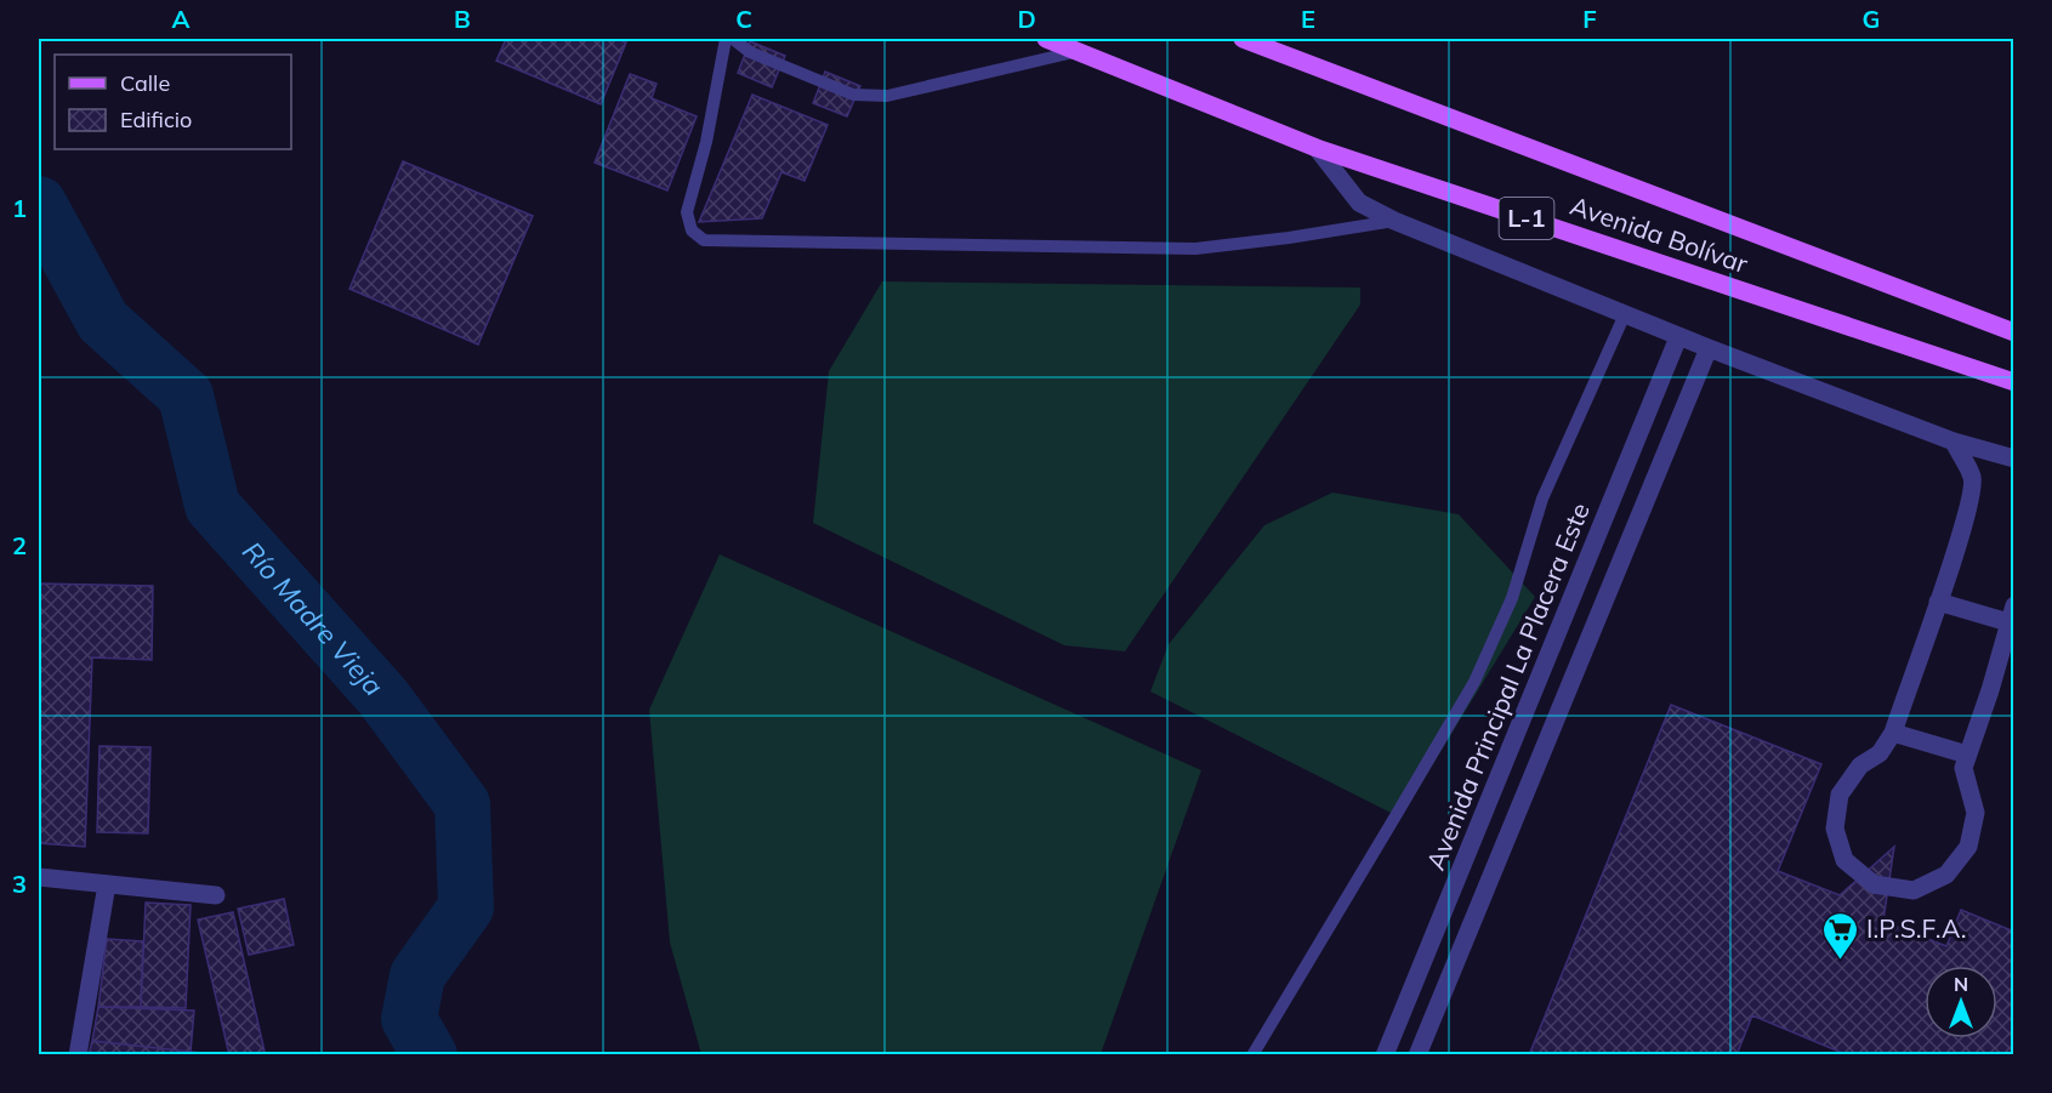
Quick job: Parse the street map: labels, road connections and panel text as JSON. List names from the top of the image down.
{
  "streets": {
    "main road": ["L-1", "Avenida Bolívar"],
    "street": ["Avenida Principal La Placera Este"]
  },
  "water": ["Río Madre Vieja"],
  "places": {
    "supermarket": ["I.P.S.F.A."]
  },
  "legend": ["Calle", "Edificio"],
  "north": "top",
  "grid": {
    "columns": [
      "A",
      "B",
      "C",
      "D",
      "E",
      "F",
      "G"
    ],
    "rows": ["1", "2", "3"]
  }
}
